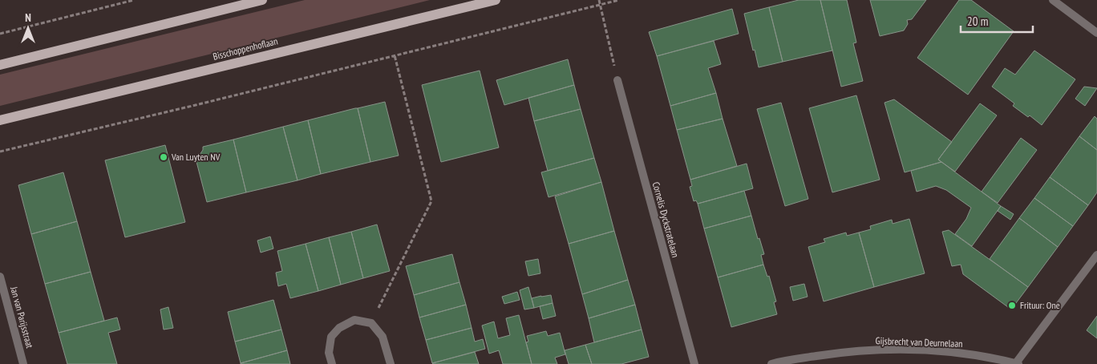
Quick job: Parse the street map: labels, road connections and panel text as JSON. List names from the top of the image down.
{
  "streets": {
    "main road": ["Bisschoppenhoflaan"],
    "street": ["Cornelis Dyckstratelaan", "Jan van Parijsstraat", "Gijsbrecht van Deurnelaan"]
  },
  "places": ["Van Luyten NV", "Frituur: One"],
  "scale_bar": "20 m",
  "north": "top"
}
